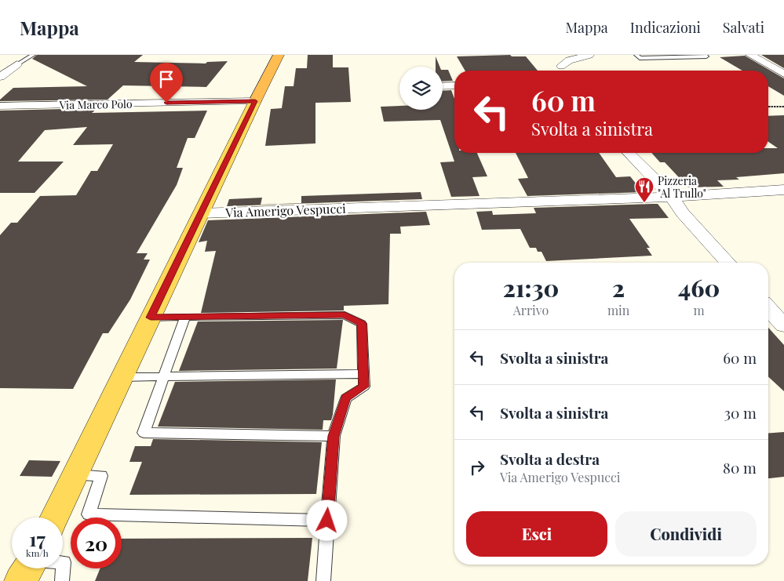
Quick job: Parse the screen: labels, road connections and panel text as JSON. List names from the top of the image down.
{
  "streets": {
    "street": ["Via Marco Polo", "Via Amerigo Vespucci"]
  },
  "places": {
    "restaurant": ["Pizzeria \"Al Trullo\""]
  },
  "page": {
    "header": "Mappa",
    "nav": ["Mappa", "Indicazioni", "Salvati"],
    "turn": ["60 m", "Svolta a sinistra"],
    "eta": [
      "21:30",
      "Arrivo",
      "2",
      "min",
      "460",
      "m"
    ],
    "list": [
      {
        "name": "Svolta a sinistra",
        "value": "60 m"
      },
      {
        "name": "Svolta a sinistra",
        "value": "30 m"
      },
      {
        "name": "Svolta a destra",
        "note": "Via Amerigo Vespucci",
        "value": "80 m"
      }
    ],
    "buttons": ["Esci", "Condividi"],
    "speed": "17 km/h",
    "limit": "20"
  }
}
